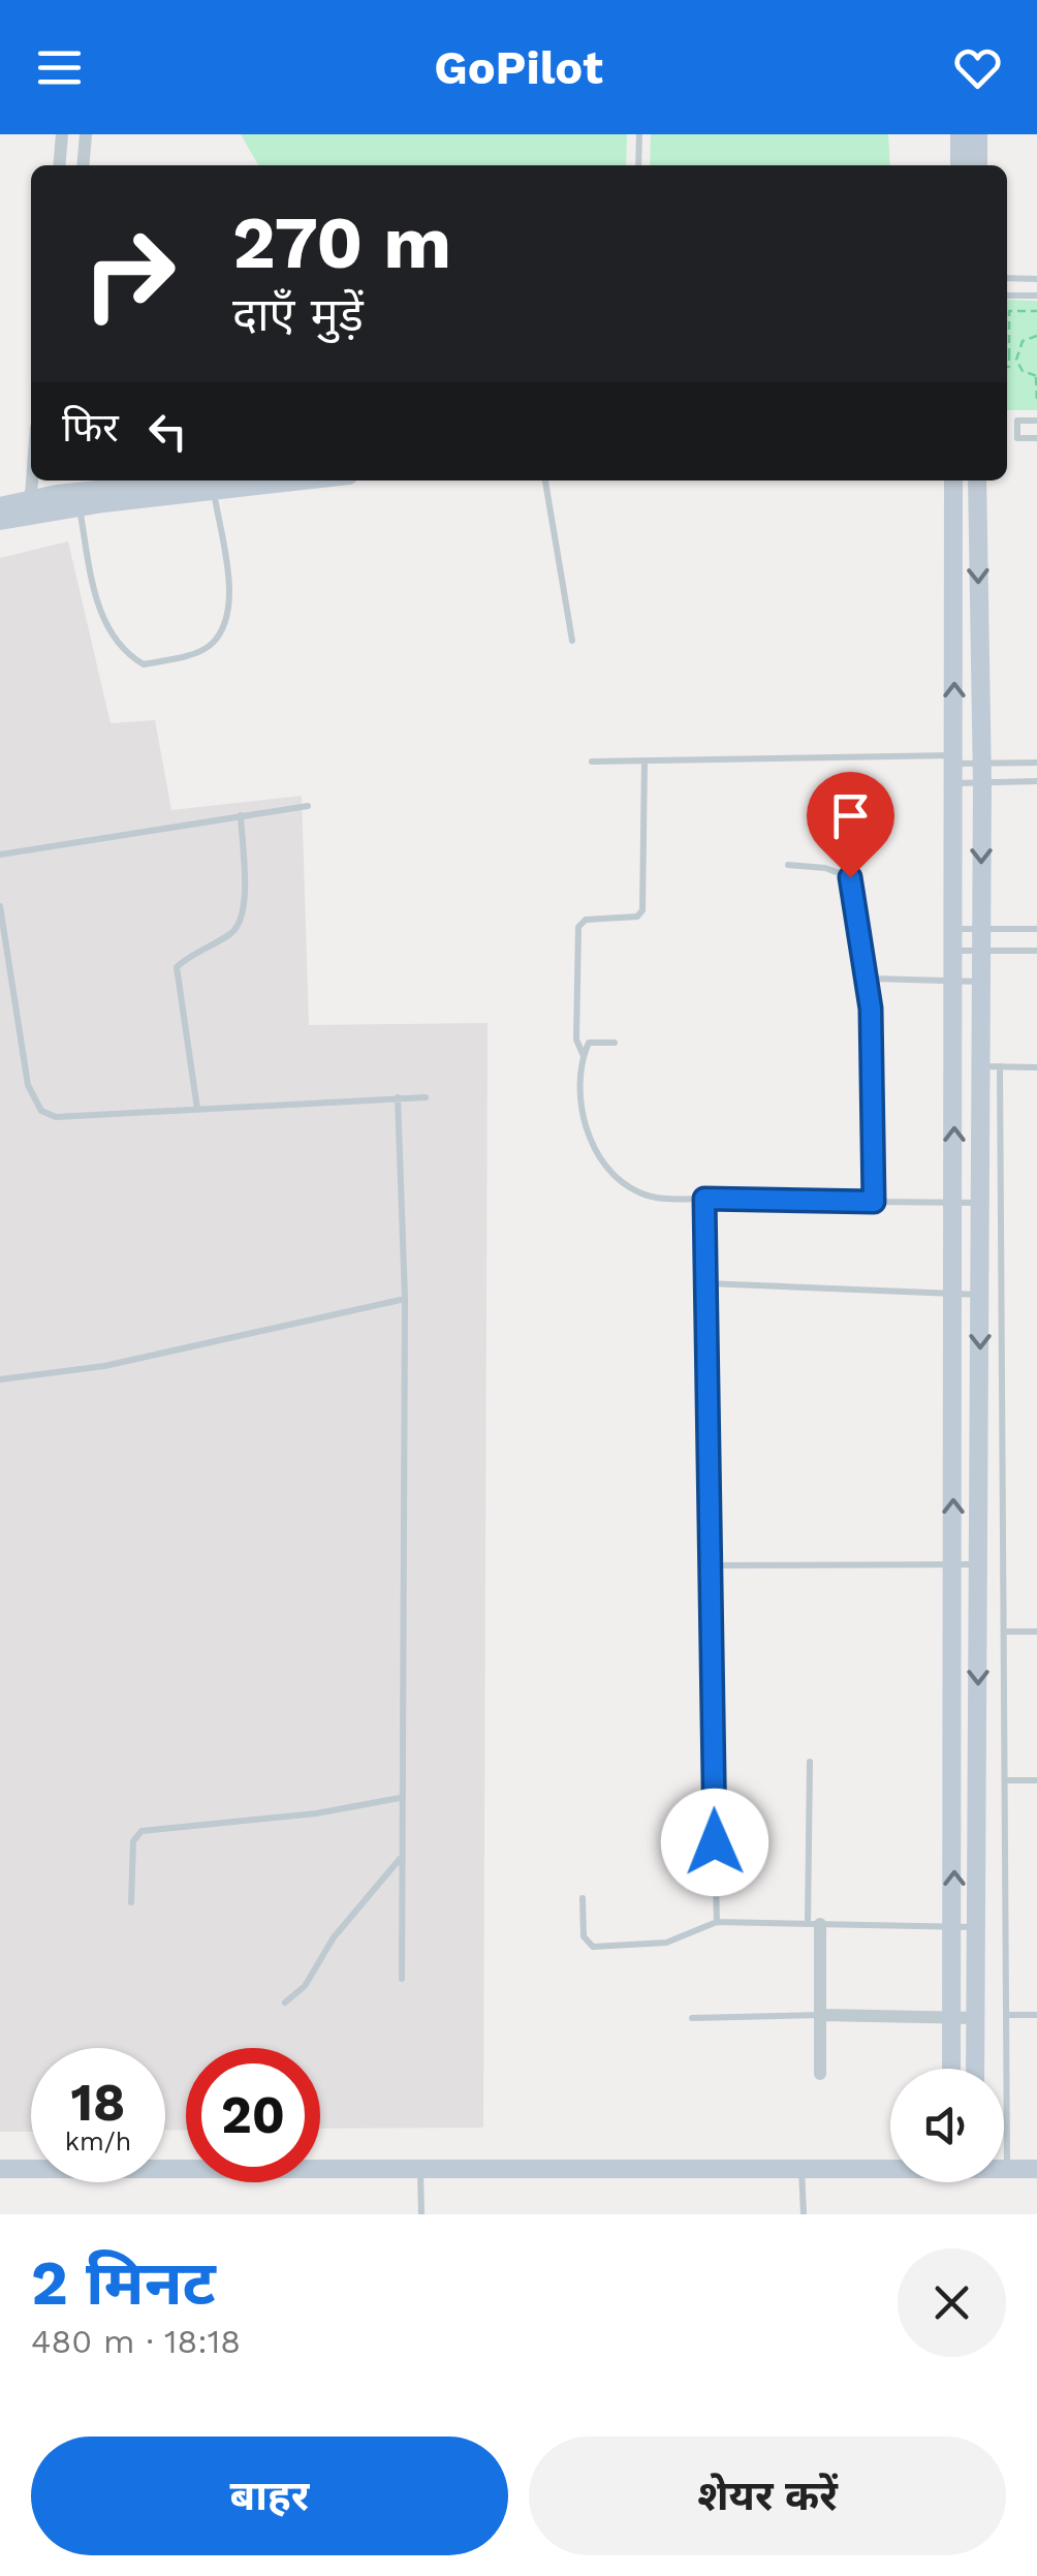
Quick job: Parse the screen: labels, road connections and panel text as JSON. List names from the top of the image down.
{
  "page": {
    "header": "GoPilot",
    "turn": ["270 m", "दाएँ मुड़ें"],
    "then": "फिर",
    "speed": "18 km/h",
    "limit": "20",
    "heading": ["2 मिनट", "480 m · 18:18"],
    "buttons": ["बाहर", "शेयर करें"]
  }
}
